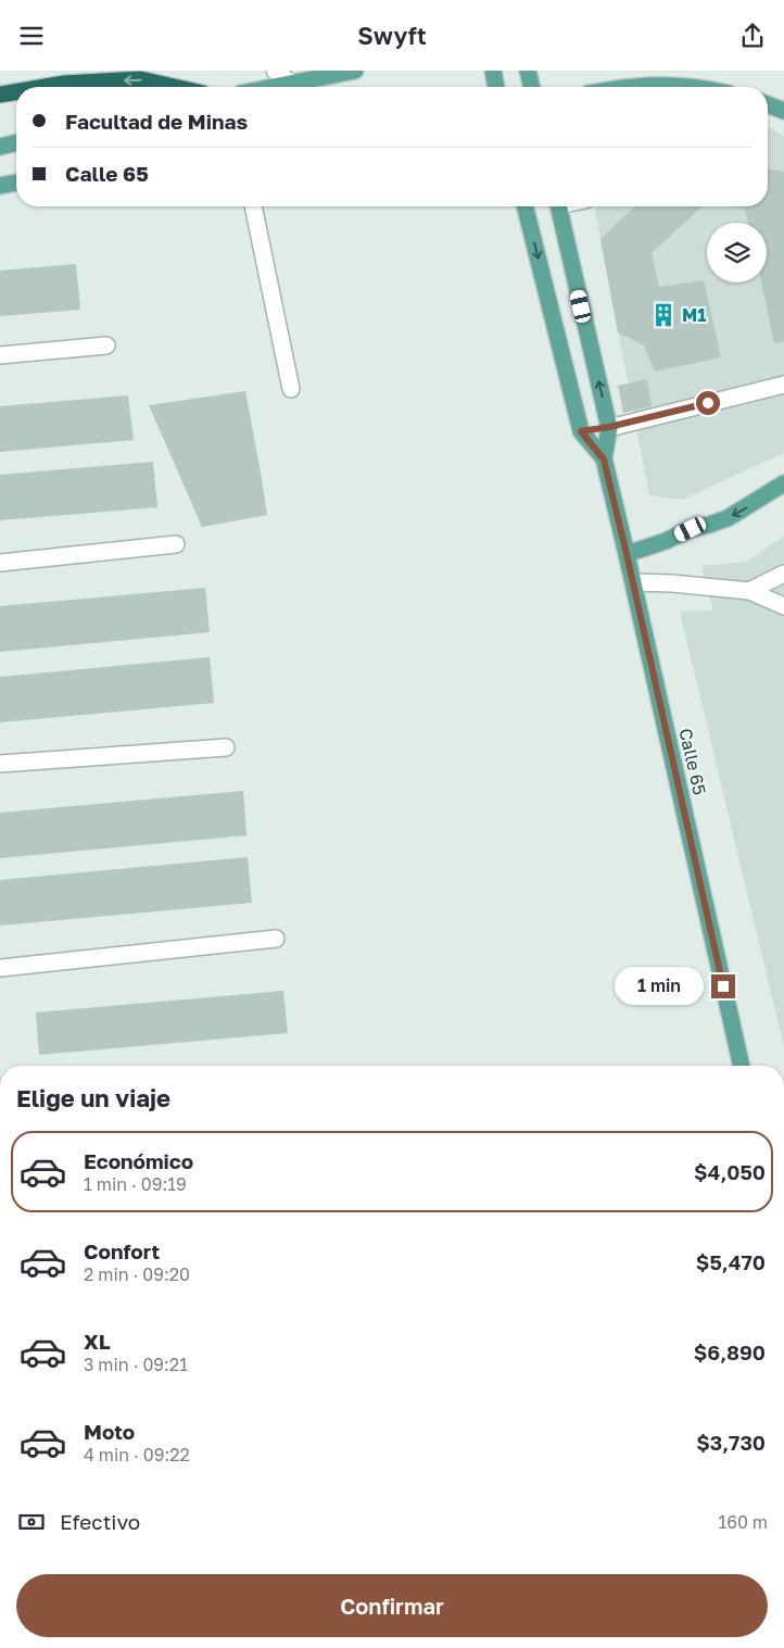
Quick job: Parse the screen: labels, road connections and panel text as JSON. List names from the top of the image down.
{
  "streets": {
    "main road": ["Calle 65"]
  },
  "places": {
    "building": ["M1"]
  },
  "page": {
    "header": "Swyft",
    "banner": ["Facultad de Minas", "Calle 65"],
    "bubble": "1 min",
    "heading": "Elige un viaje",
    "list": [
      {
        "name": "Económico",
        "note": "1 min · 09:19",
        "value": "$4,050"
      },
      {
        "name": "Confort",
        "note": "2 min · 09:20",
        "value": "$5,470"
      },
      {
        "name": "XL",
        "note": "3 min · 09:21",
        "value": "$6,890"
      },
      {
        "name": "Moto",
        "note": "4 min · 09:22",
        "value": "$3,730"
      }
    ],
    "pay": ["Efectivo", "160 m"],
    "buttons": "Confirmar"
  }
}
